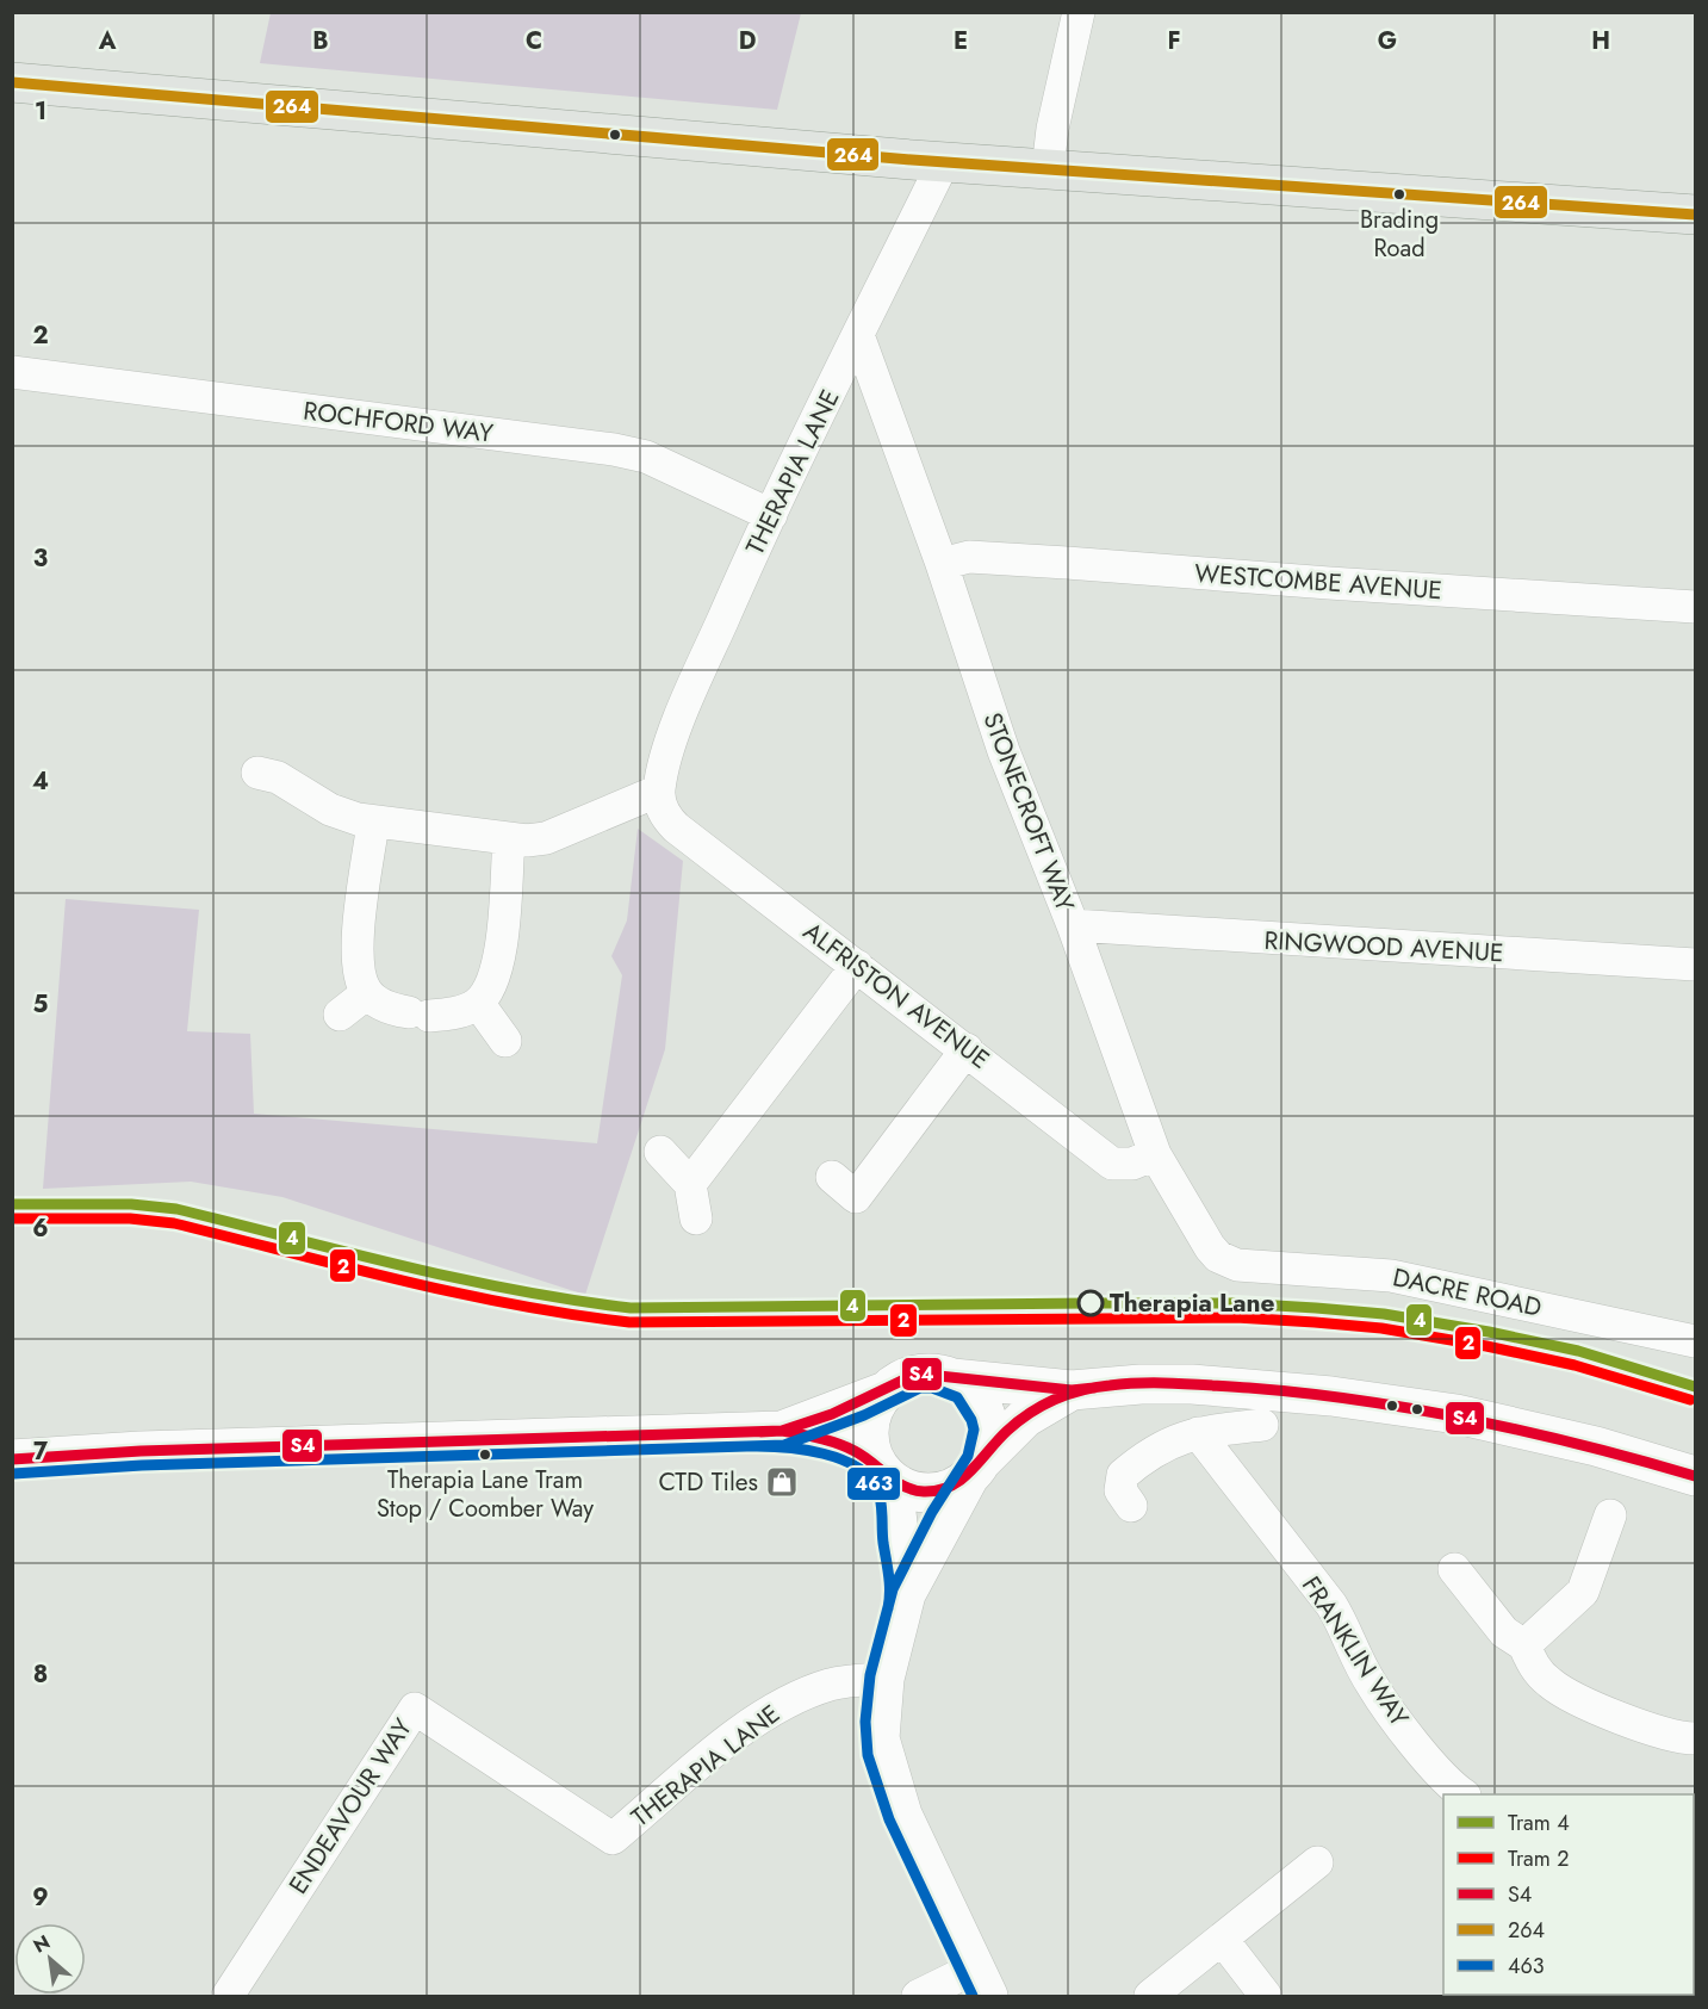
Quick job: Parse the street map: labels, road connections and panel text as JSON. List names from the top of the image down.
{
  "streets": {
    "street": [
      "ROCHFORD WAY",
      "THERAPIA LANE",
      "WESTCOMBE AVENUE",
      "STONECROFT WAY",
      "RINGWOOD AVENUE",
      "ALFRISTON AVENUE",
      "DACRE ROAD",
      "FRANKLIN WAY",
      "ENDEAVOUR WAY"
    ]
  },
  "crossings": [
    ["ROCHFORD WAY", "THERAPIA LANE"],
    ["THERAPIA LANE", "STONECROFT WAY"],
    ["THERAPIA LANE", "ALFRISTON AVENUE"],
    ["THERAPIA LANE", "ENDEAVOUR WAY"],
    ["WESTCOMBE AVENUE", "STONECROFT WAY"],
    ["STONECROFT WAY", "RINGWOOD AVENUE"],
    ["STONECROFT WAY", "ALFRISTON AVENUE"],
    ["STONECROFT WAY", "DACRE ROAD"]
  ],
  "places": {
    "other": ["Brading Road", "Therapia Lane", "Therapia Lane Tram Stop / Coomber Way"],
    "shop": ["CTD Tiles"]
  },
  "lines": [
    "transit line 264",
    "tram line 4",
    "tram line 2",
    "transit line S4",
    "transit line 463"
  ],
  "legend": [
    "Tram 4",
    "Tram 2",
    "S4",
    "264",
    "463"
  ],
  "north": "top left",
  "grid": {
    "columns": [
      "A",
      "B",
      "C",
      "D",
      "E",
      "F",
      "G",
      "H"
    ],
    "rows": [
      "1",
      "2",
      "3",
      "4",
      "5",
      "6",
      "7",
      "8",
      "9"
    ]
  }
}
